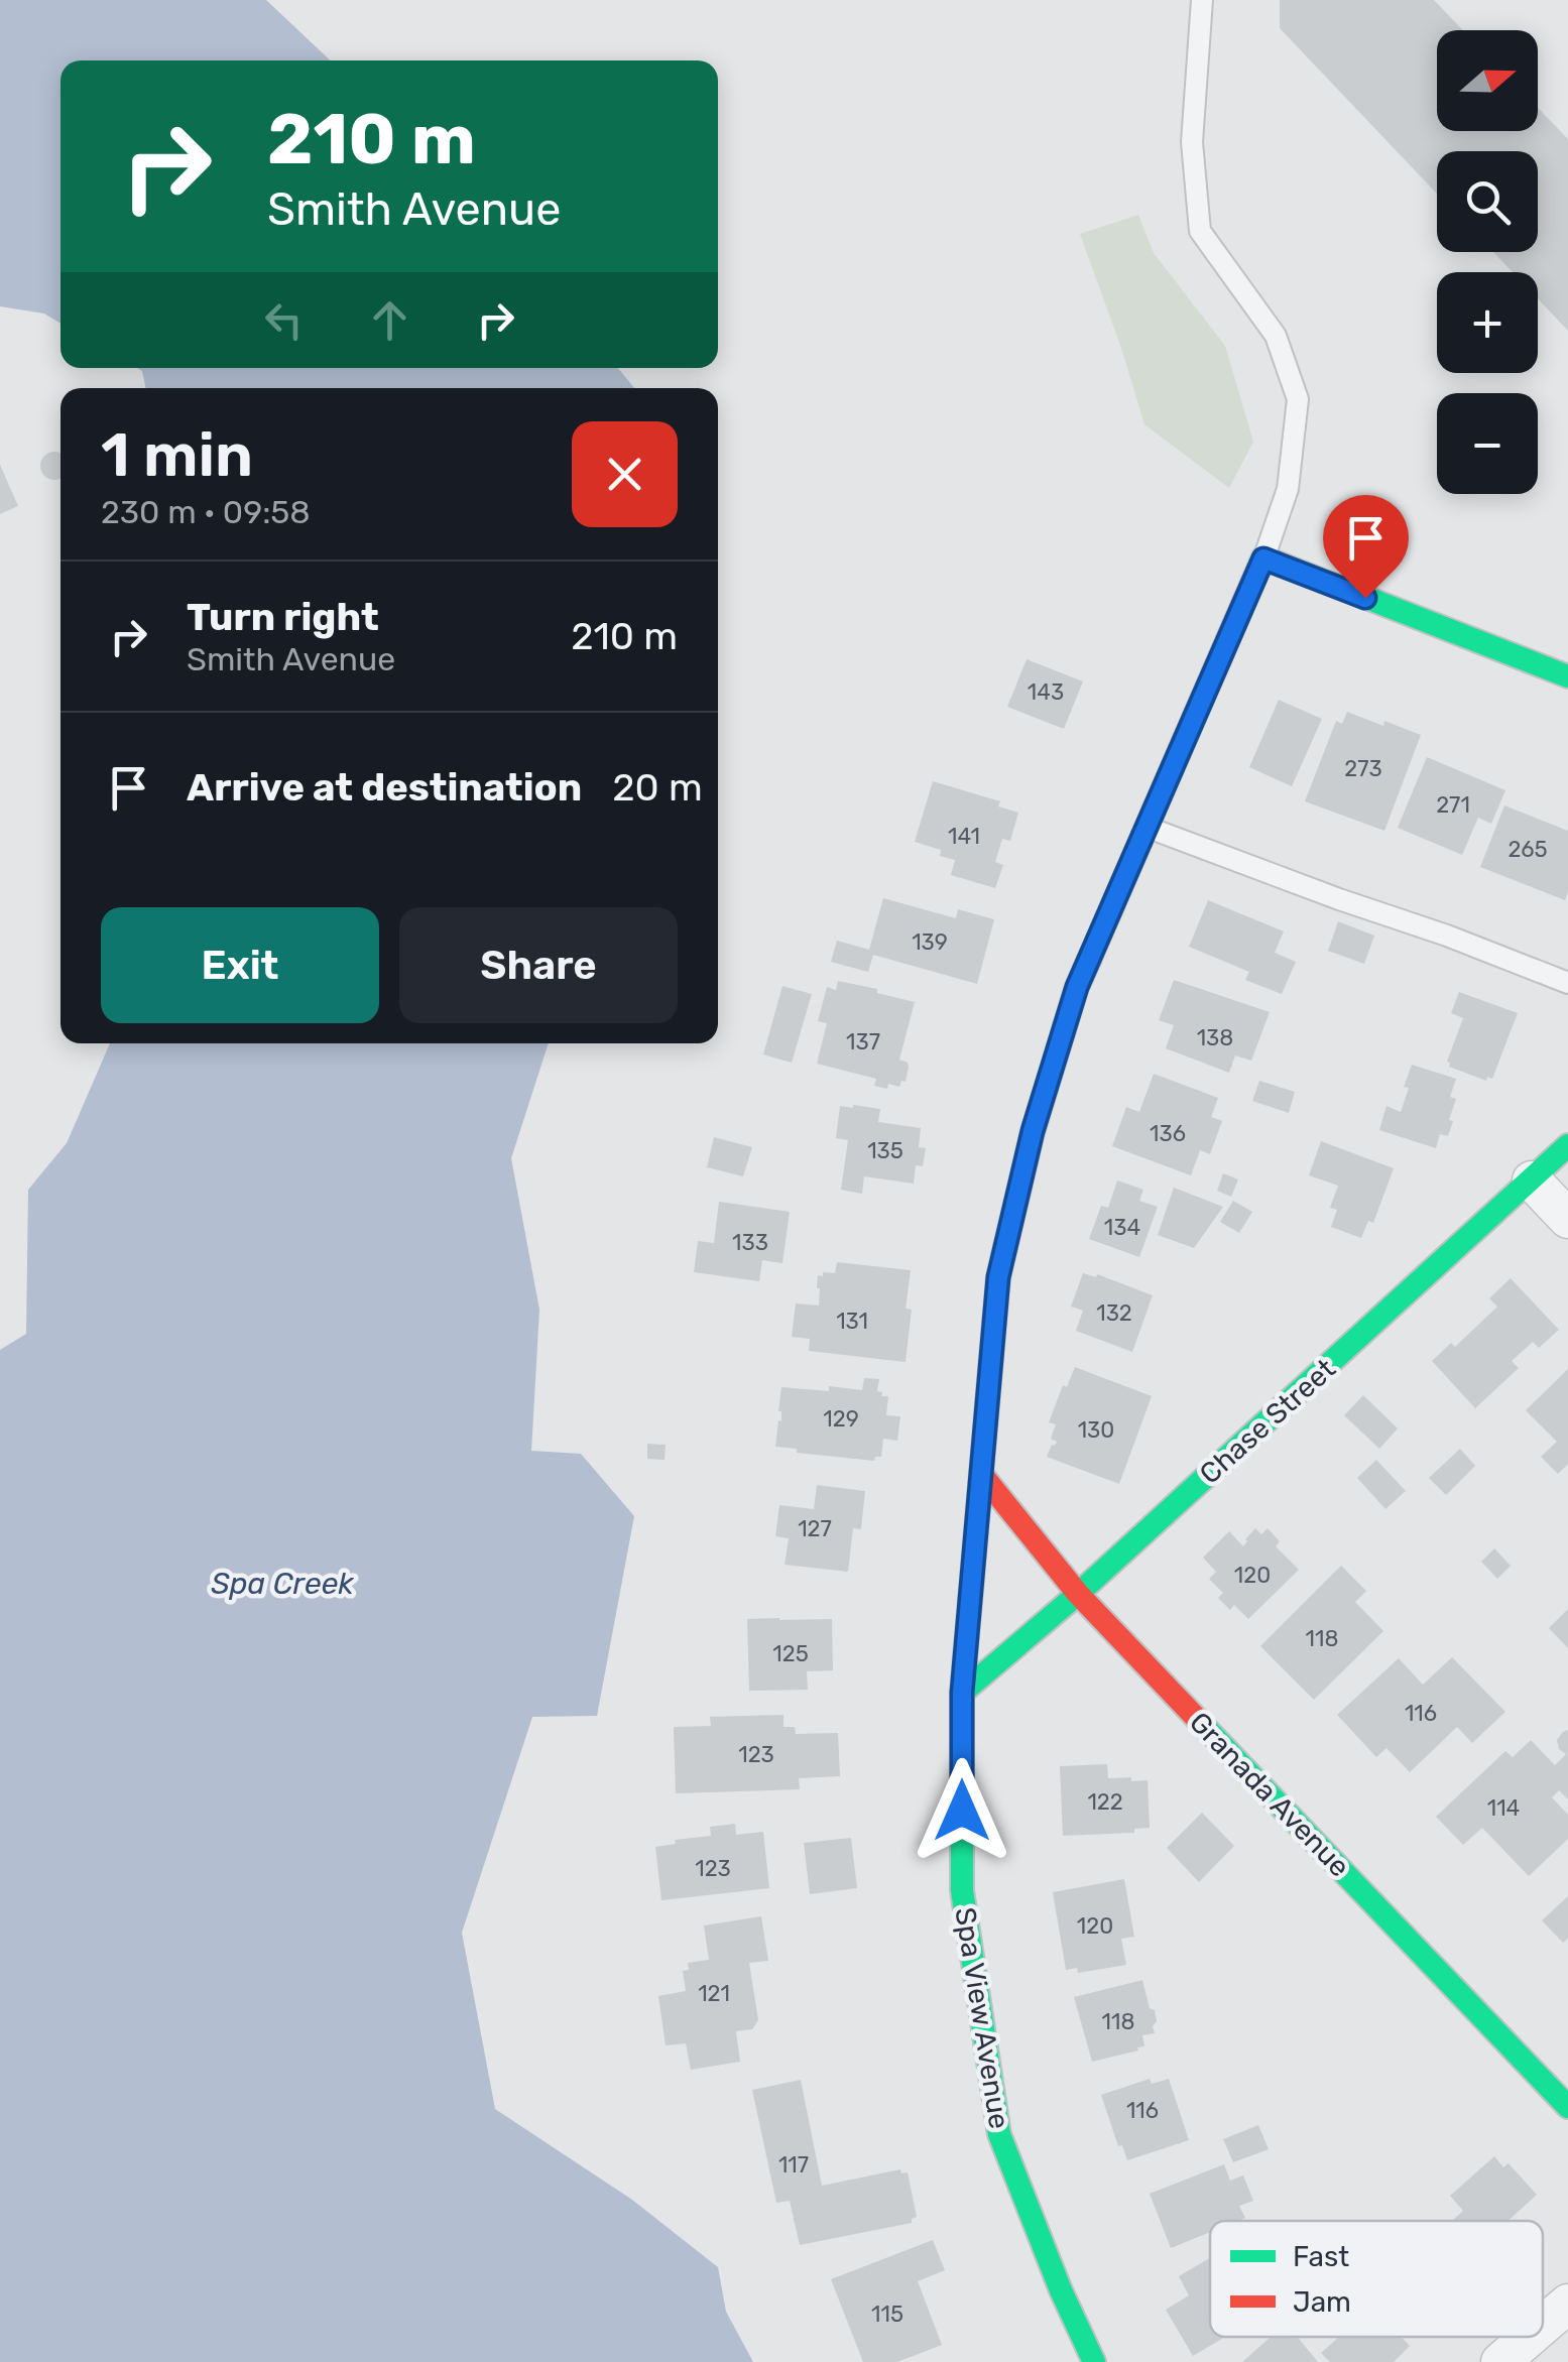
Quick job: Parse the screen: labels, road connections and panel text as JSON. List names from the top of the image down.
{
  "streets": {
    "street": ["Chase Street", "Granada Avenue", "Spa View Avenue"]
  },
  "crossings": [
    ["Chase Street", "Granada Avenue"],
    ["Chase Street", "Spa View Avenue"],
    ["Granada Avenue", "Spa View Avenue"]
  ],
  "water": ["Spa Creek"],
  "house_numbers": [
    "143",
    "273",
    "271",
    "141",
    "265",
    "139",
    "138",
    "137",
    "136",
    "135",
    "134",
    "133",
    "132",
    "131",
    "129",
    "130",
    "127",
    "120",
    "118",
    "125",
    "116",
    "123",
    "122",
    "114",
    "123",
    "120",
    "121",
    "118",
    "116",
    "117",
    "115"
  ],
  "legend": ["Fast", "Jam"],
  "north": "right",
  "page": {
    "map_buttons": ["+", "−"],
    "turn": ["210 m", "Smith Avenue"],
    "heading": ["1 min", "230 m · 09:58"],
    "list": [
      {
        "name": "Turn right",
        "note": "Smith Avenue",
        "value": "210 m"
      },
      {
        "name": "Arrive at destination",
        "value": "20 m"
      }
    ],
    "buttons": ["Exit", "Share"]
  }
}
